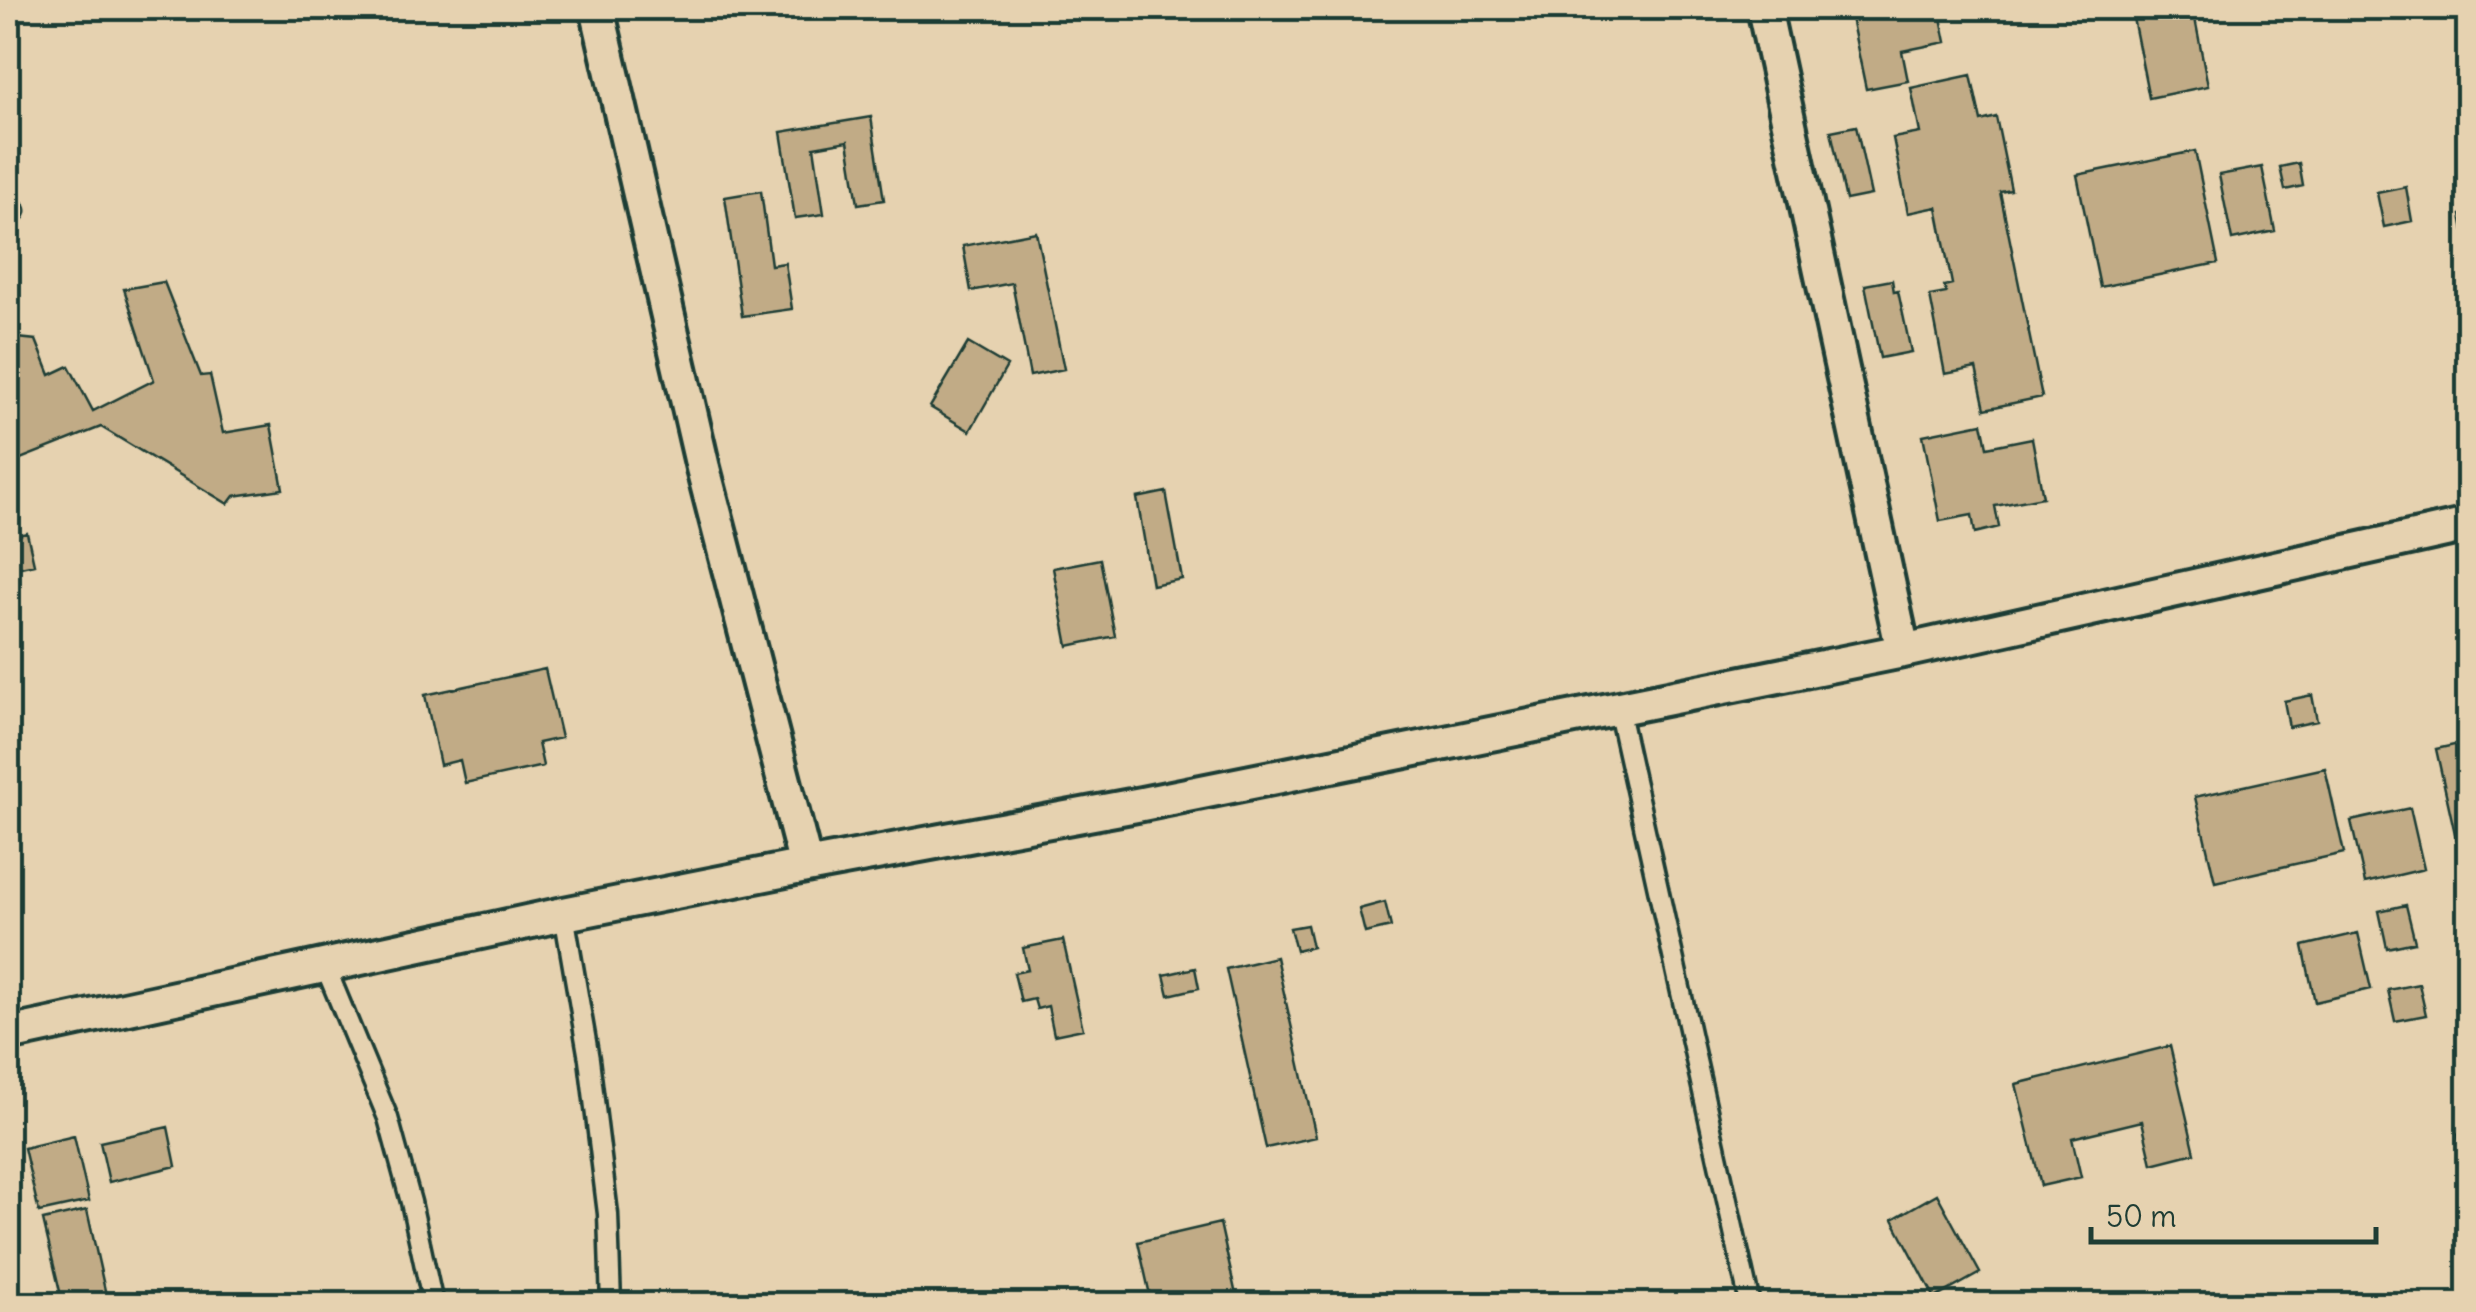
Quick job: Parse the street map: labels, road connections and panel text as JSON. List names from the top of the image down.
{
  "scale_bar": "50 m"
}
